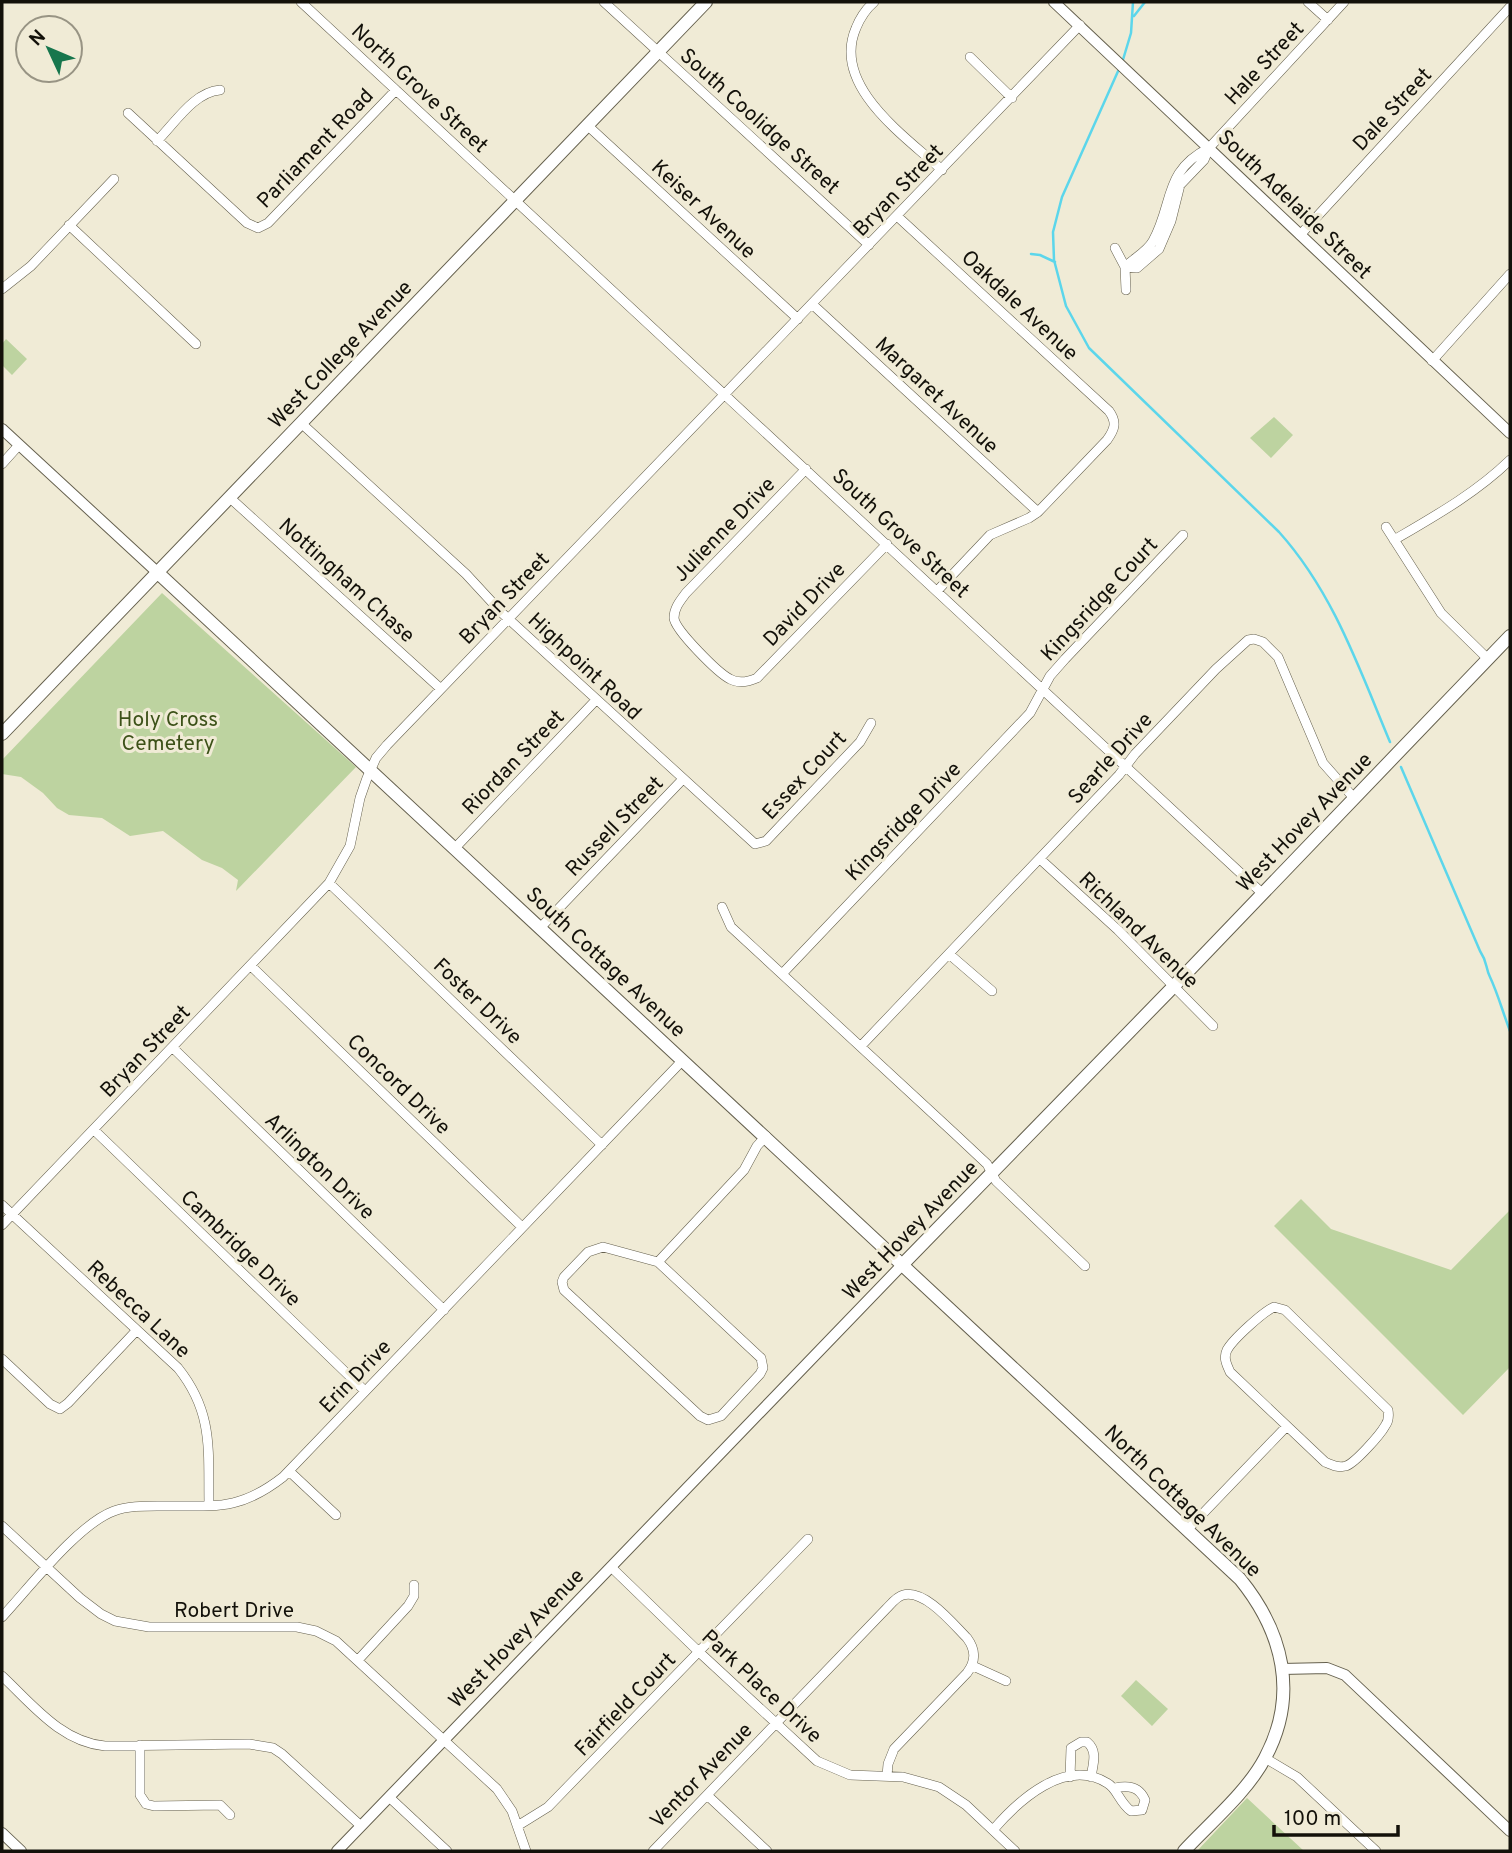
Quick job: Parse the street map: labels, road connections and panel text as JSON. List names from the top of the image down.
{
  "streets": {
    "main road": [
      "West College Avenue",
      "West Hovey Avenue",
      "South Cottage Avenue",
      "North Cottage Avenue"
    ],
    "street": [
      "Hale Street",
      "North Grove Street",
      "Dale Street",
      "South Coolidge Street",
      "Parliament Road",
      "Bryan Street",
      "South Adelaide Street",
      "Keiser Avenue",
      "Oakdale Avenue",
      "Margaret Avenue",
      "Julienne Drive",
      "South Grove Street",
      "Nottingham Chase",
      "Kingsridge Court",
      "David Drive",
      "Highpoint Road",
      "Searle Drive",
      "Riordan Street",
      "Essex Court",
      "Kingsridge Drive",
      "Russell Street",
      "Richland Avenue",
      "Foster Drive",
      "Concord Drive",
      "Arlington Drive",
      "Cambridge Drive",
      "Rebecca Lane",
      "Erin Drive",
      "Robert Drive",
      "Park Place Drive",
      "Fairfield Court",
      "Ventor Avenue"
    ]
  },
  "crossings": [
    ["Hale Street", "South Adelaide Street"],
    ["North Grove Street", "Parliament Road"],
    ["North Grove Street", "West College Avenue"],
    ["North Grove Street", "South Grove Street"],
    ["Dale Street", "South Adelaide Street"],
    ["South Coolidge Street", "Bryan Street"],
    ["South Coolidge Street", "West College Avenue"],
    ["Bryan Street", "South Adelaide Street"],
    ["Bryan Street", "Keiser Avenue"],
    ["Bryan Street", "Oakdale Avenue"],
    ["Bryan Street", "Margaret Avenue"],
    ["Bryan Street", "South Grove Street"],
    ["Bryan Street", "Nottingham Chase"],
    ["Bryan Street", "Highpoint Road"],
    ["Bryan Street", "South Cottage Avenue"],
    ["Bryan Street", "Foster Drive"],
    ["Bryan Street", "Concord Drive"],
    ["Bryan Street", "Arlington Drive"],
    ["Bryan Street", "Cambridge Drive"],
    ["Bryan Street", "Rebecca Lane"],
    ["Keiser Avenue", "West College Avenue"],
    ["Oakdale Avenue", "Margaret Avenue"],
    ["West College Avenue", "South Grove Street"],
    ["West College Avenue", "Nottingham Chase"],
    ["West College Avenue", "Highpoint Road"],
    ["West College Avenue", "South Cottage Avenue"],
    ["Julienne Drive", "South Grove Street"],
    ["Julienne Drive", "David Drive"],
    ["South Grove Street", "Kingsridge Court"],
    ["South Grove Street", "David Drive"],
    ["South Grove Street", "Searle Drive"],
    ["South Grove Street", "Kingsridge Drive"],
    ["South Grove Street", "West Hovey Avenue"],
    ["Kingsridge Court", "Kingsridge Drive"],
    ["Highpoint Road", "Riordan Street"],
    ["Highpoint Road", "Essex Court"],
    ["Highpoint Road", "Russell Street"],
    ["Searle Drive", "West Hovey Avenue"],
    ["Searle Drive", "Richland Avenue"],
    ["Riordan Street", "South Cottage Avenue"],
    ["West Hovey Avenue", "Richland Avenue"],
    ["West Hovey Avenue", "South Cottage Avenue"],
    ["West Hovey Avenue", "Robert Drive"],
    ["West Hovey Avenue", "Park Place Drive"],
    ["Russell Street", "South Cottage Avenue"],
    ["South Cottage Avenue", "Erin Drive"],
    ["South Cottage Avenue", "North Cottage Avenue"],
    ["Foster Drive", "Erin Drive"],
    ["Concord Drive", "Erin Drive"],
    ["Arlington Drive", "Erin Drive"],
    ["Cambridge Drive", "Erin Drive"],
    ["Rebecca Lane", "Erin Drive"],
    ["Erin Drive", "Robert Drive"],
    ["Robert Drive", "Fairfield Court"],
    ["Park Place Drive", "Fairfield Court"],
    ["Park Place Drive", "Ventor Avenue"]
  ],
  "parks": ["Holy Cross Cemetery"],
  "scale_bar": "100 m",
  "north": "top left"
}
